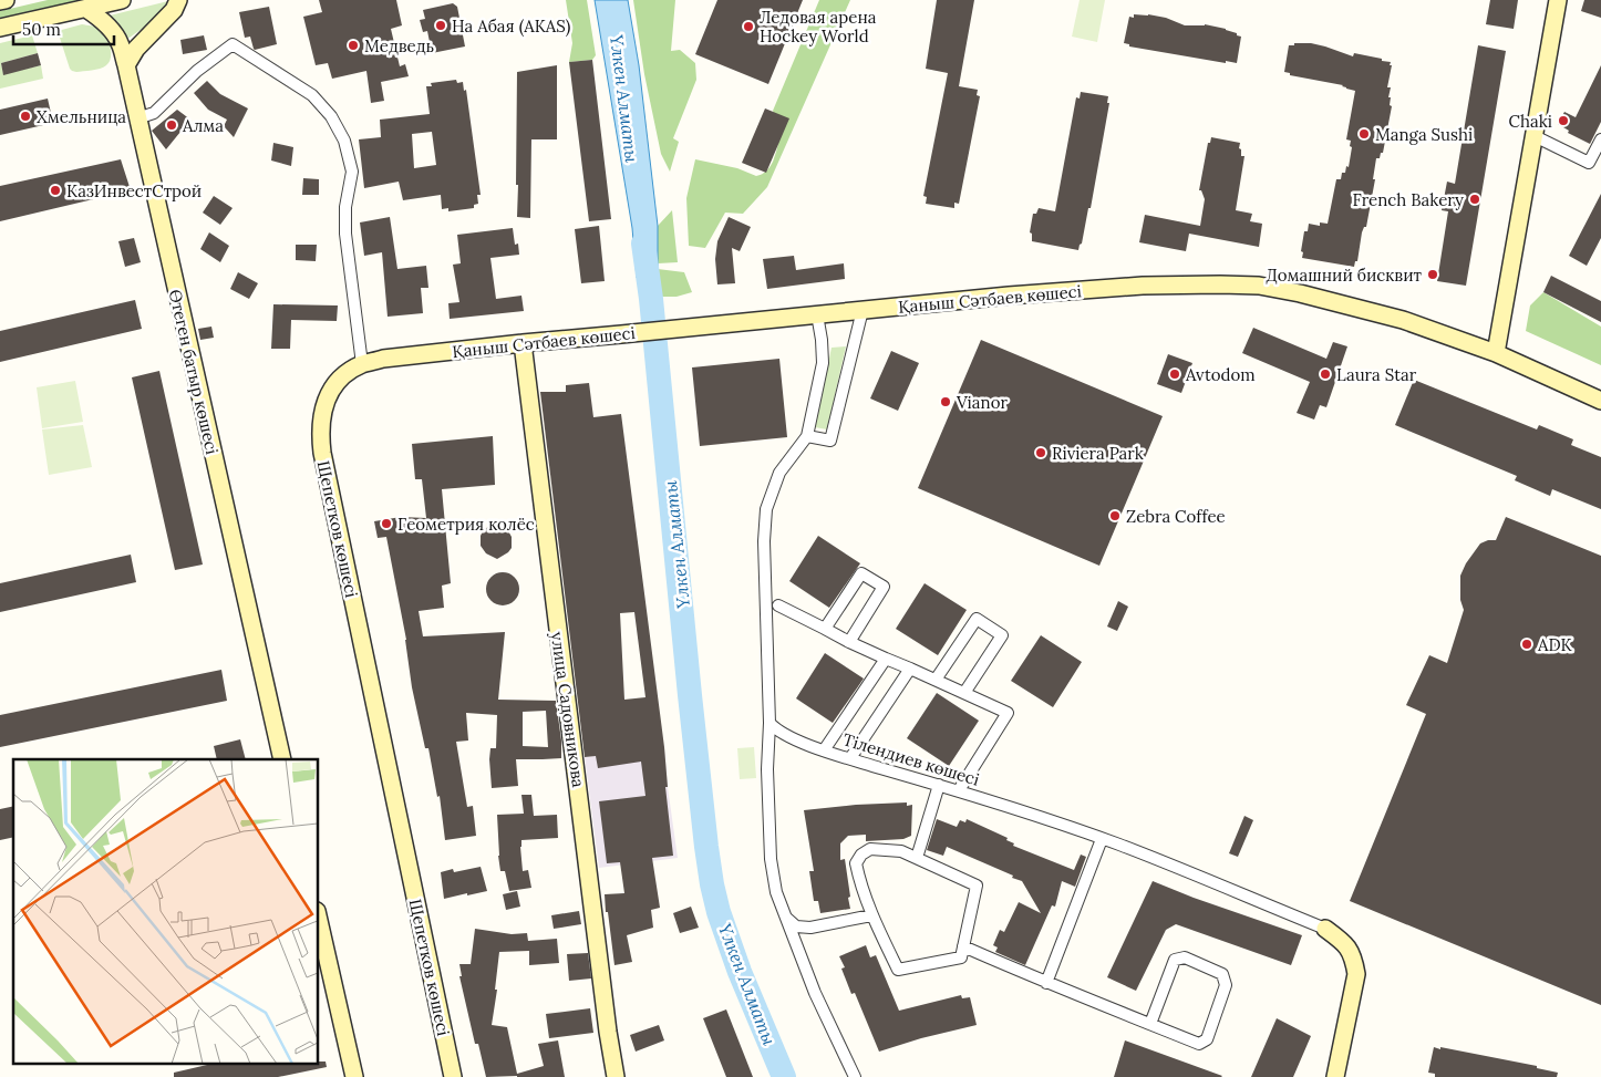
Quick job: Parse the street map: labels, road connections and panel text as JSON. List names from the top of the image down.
{
  "streets": {
    "street": [
      "Қаныш Сәтбаев көшесі",
      "Өтеген батыр көшесі",
      "Щепетков көшесі",
      "улица Садовникова",
      "Тілендиев көшесі"
    ]
  },
  "crossings": [
    ["Қаныш Сәтбаев көшесі", "Щепетков көшесі"],
    ["Қаныш Сәтбаев көшесі", "улица Садовникова"]
  ],
  "water": ["Үлкен Алматы"],
  "places": [
    "На Абая (AKAS)",
    "Ледовая арена Hockey World",
    "Медведь",
    "Хмельница",
    "Chaki",
    "Алма",
    "Manga Sushi",
    "КазИнвестСтрой",
    "French Bakery",
    "Домашний бисквит",
    "Avtodom",
    "Laura Star",
    "Vianor",
    "Riviera Park",
    "Zebra Coffee",
    "Геометрия колёс",
    "ADK"
  ],
  "scale_bar": "50 m"
}
